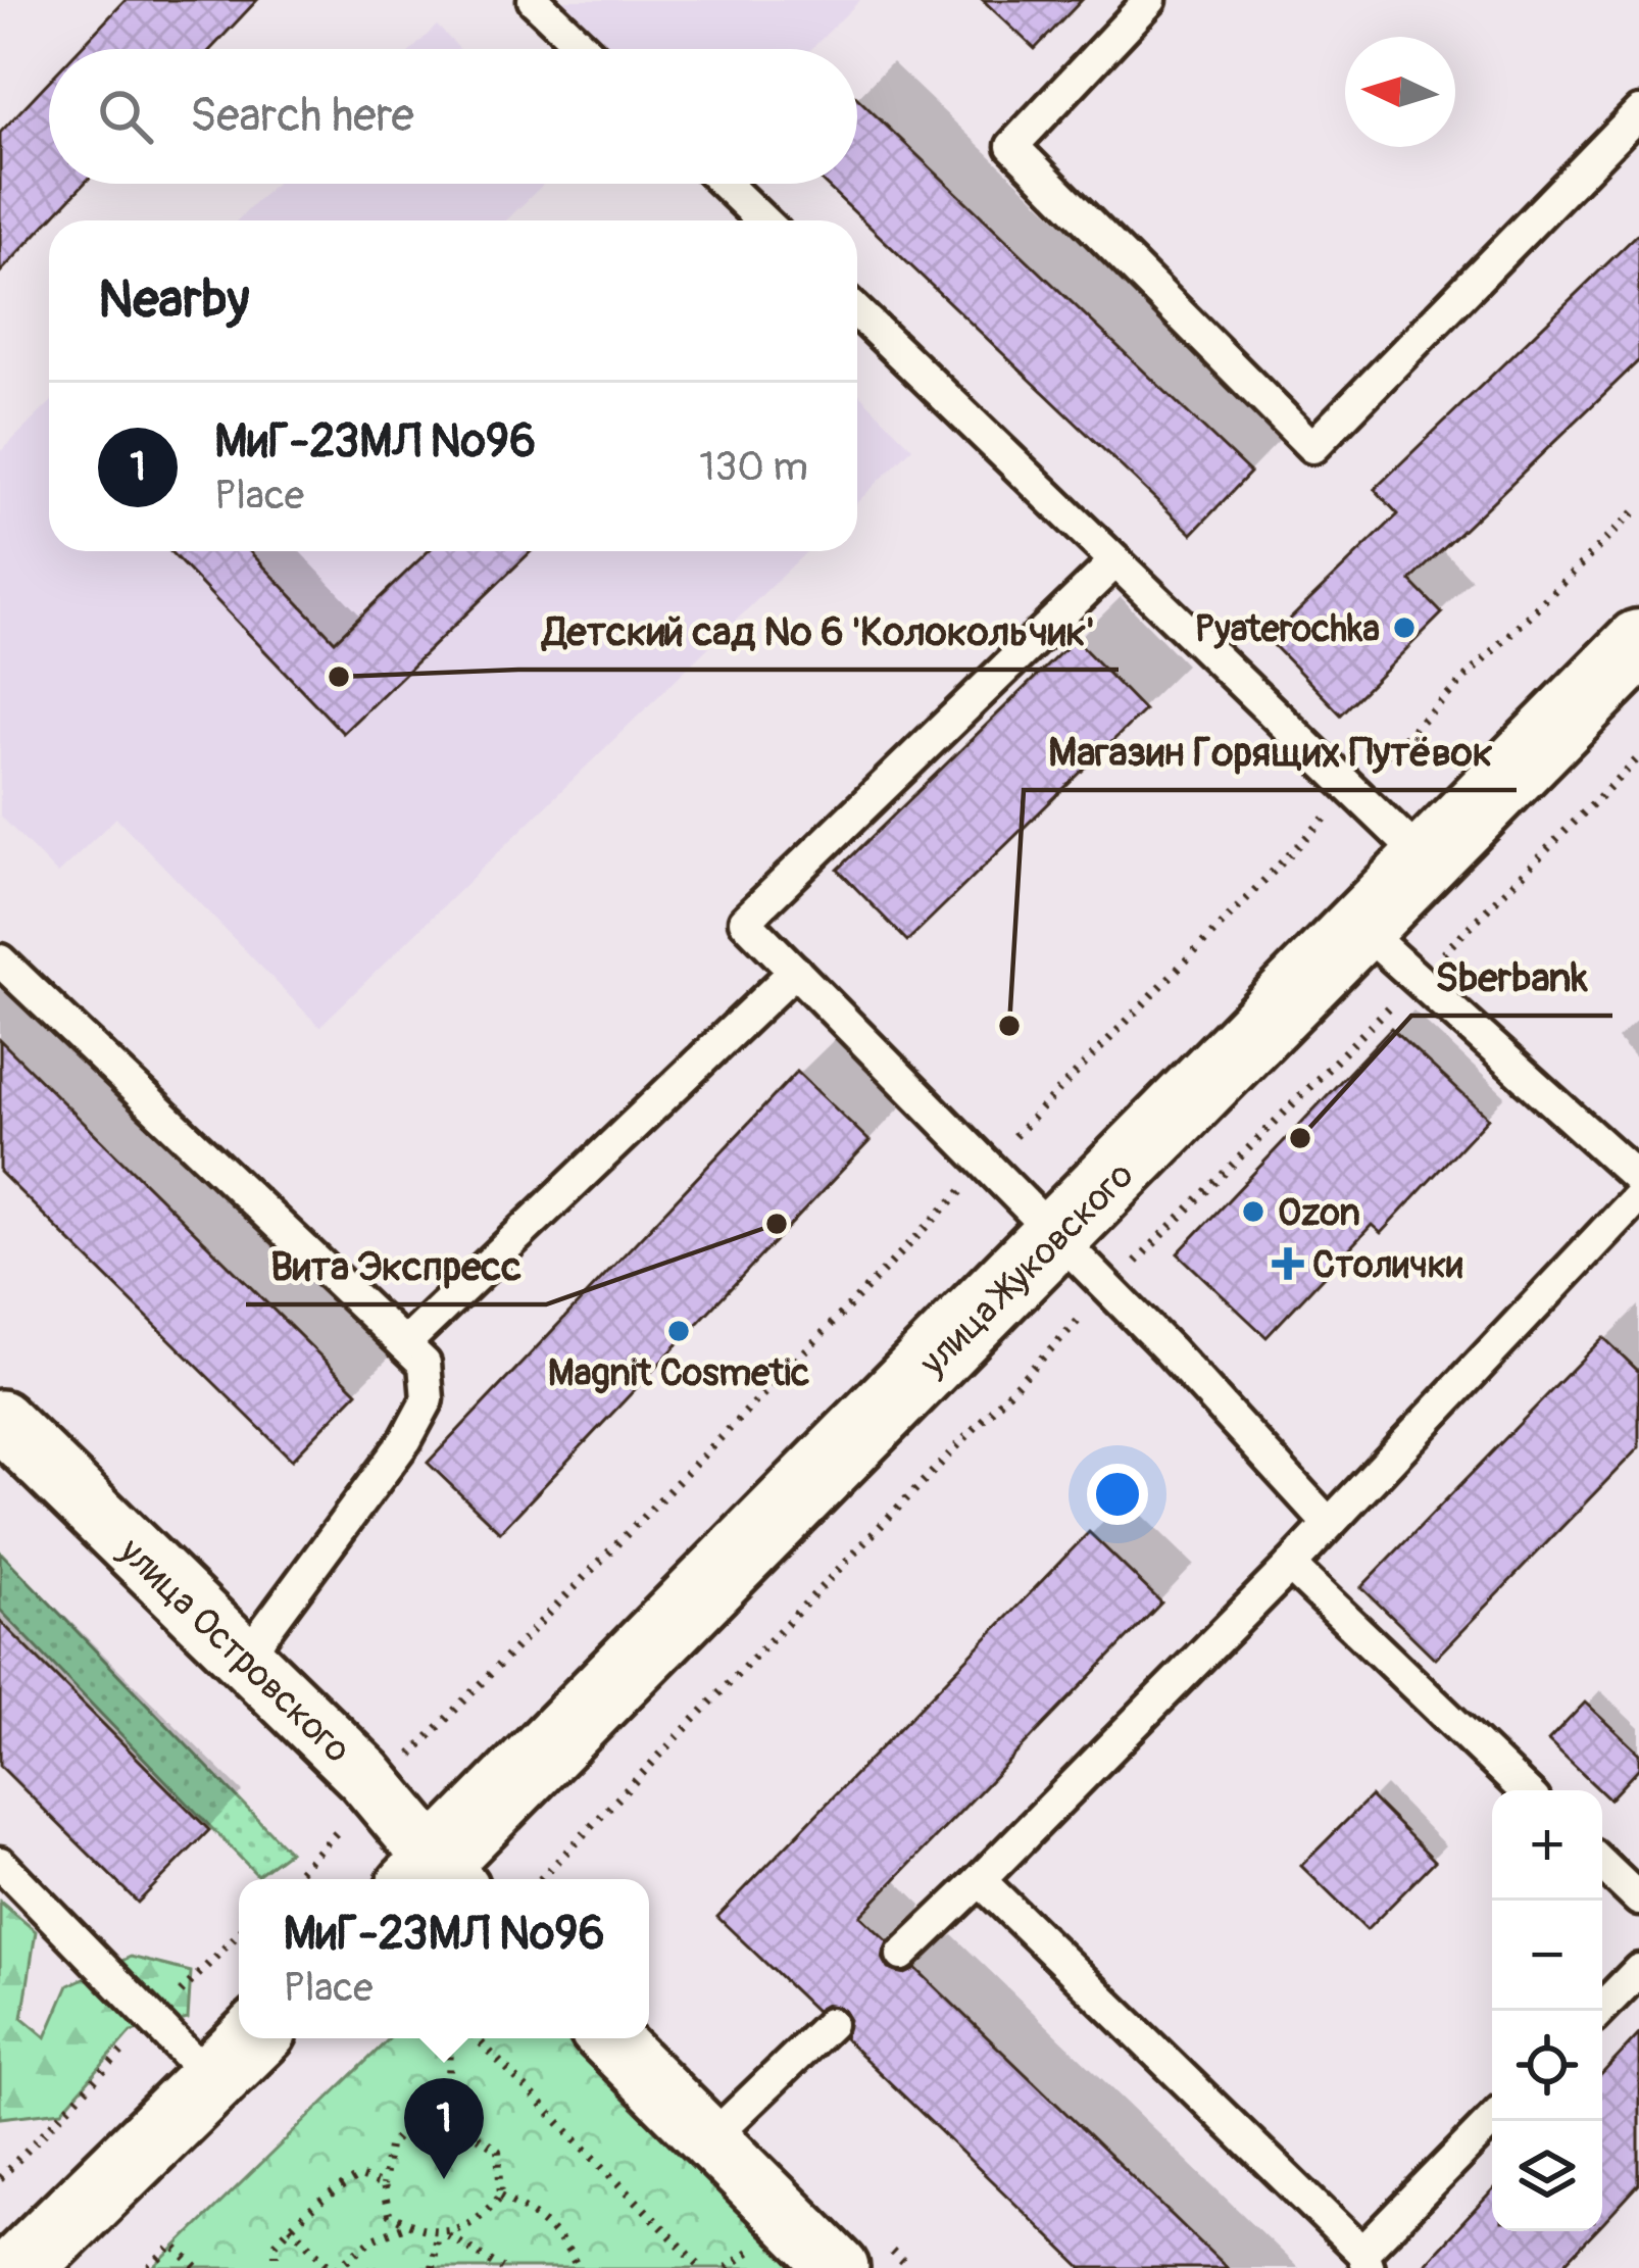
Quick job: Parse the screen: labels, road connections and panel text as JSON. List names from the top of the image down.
{
  "streets": {
    "street": ["улица Жуковского", "улица Островского"]
  },
  "places": {
    "other": [
      "Pyaterochka",
      "Детский сад № 6 'Колокольчик'",
      "Магазин Горящих Путёвок",
      "Sberbank",
      "Ozon",
      "Вита Экспресс",
      "Magnit Cosmetic"
    ],
    "health": ["Столички"]
  },
  "north": "left",
  "page": {
    "search": "Search here",
    "heading": "Nearby",
    "list": [
      {
        "mark": "1",
        "name": "МиГ-23МЛ №96",
        "note": "Place",
        "value": "130 m"
      }
    ],
    "map_buttons": ["+", "−"],
    "popup": ["МиГ-23МЛ №96", "Place"],
    "pins": "1"
  }
}
